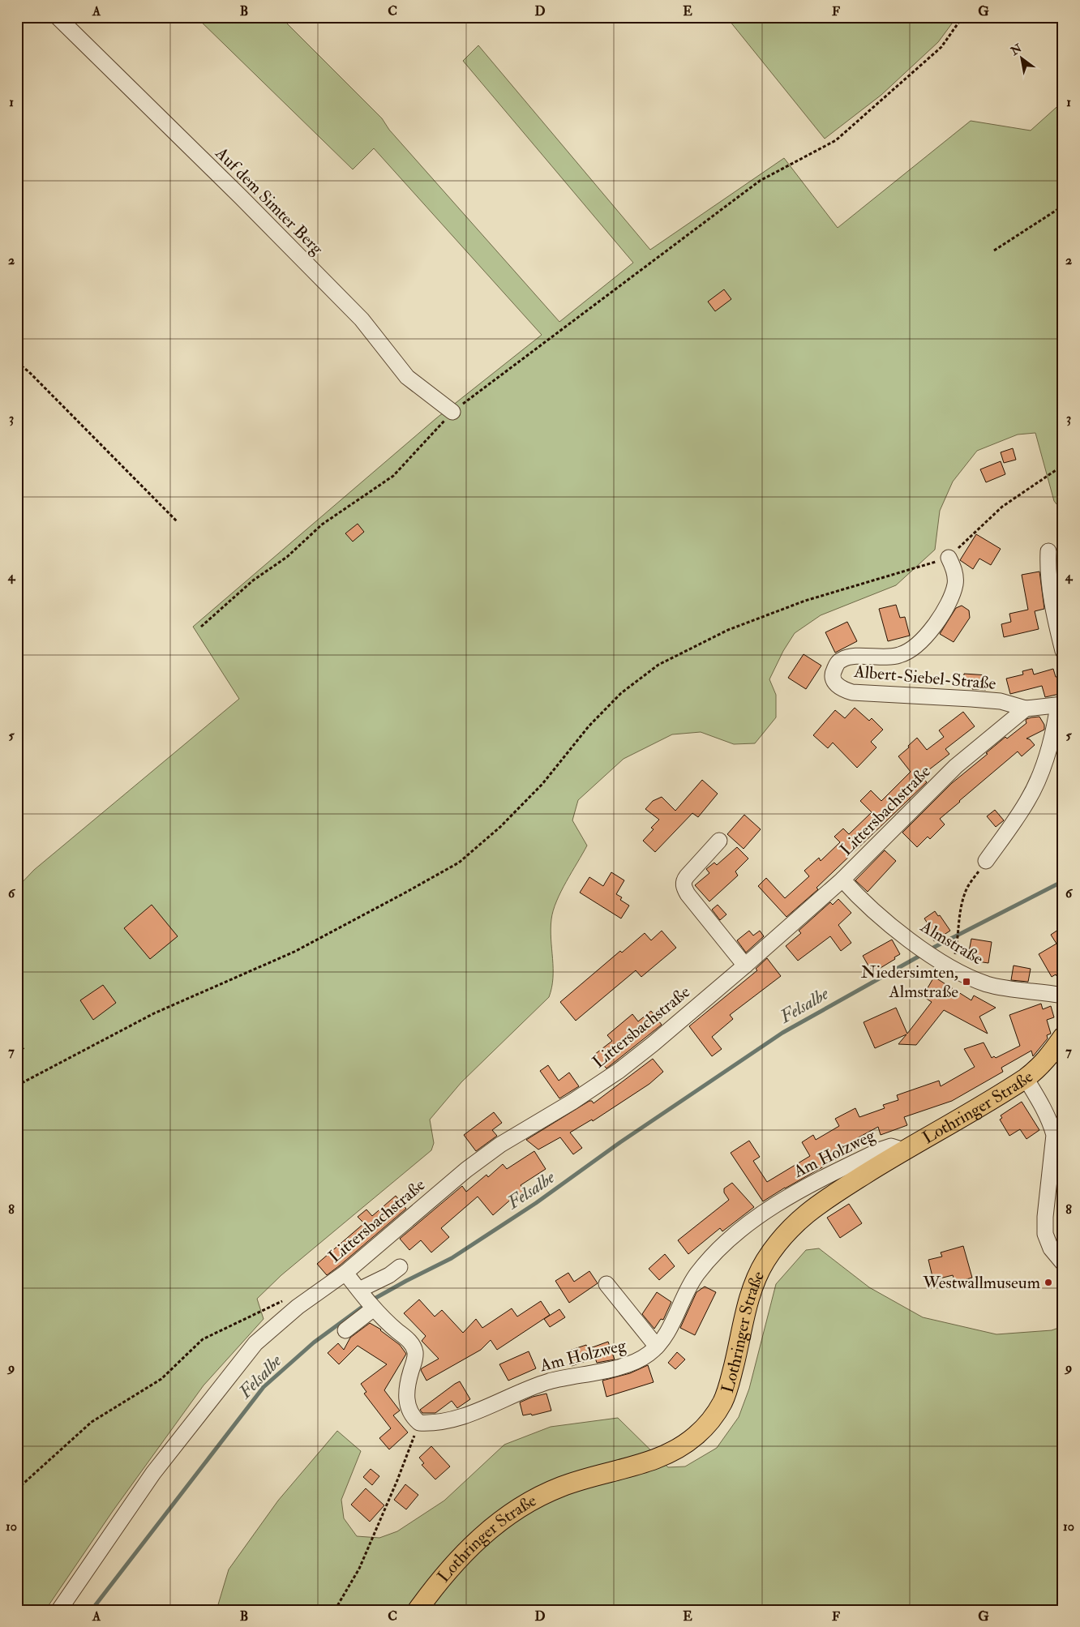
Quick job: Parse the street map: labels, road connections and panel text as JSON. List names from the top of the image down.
{
  "streets": {
    "main road": ["Lothringer Straße"],
    "street": [
      "Auf dem Simter Berg",
      "Albert-Siebel-Straße",
      "Littersbachstraße",
      "Almstraße",
      "Am Holzweg"
    ]
  },
  "crossings": [
    ["Albert-Siebel-Straße", "Littersbachstraße"],
    ["Littersbachstraße", "Almstraße"],
    ["Lothringer Straße", "Am Holzweg"]
  ],
  "water": ["Felsalbe"],
  "places": {
    "transit": ["Niedersimten, Almstraße"],
    "other": ["Westwallmuseum"]
  },
  "north": "top left",
  "grid": {
    "columns": [
      "A",
      "B",
      "C",
      "D",
      "E",
      "F",
      "G"
    ],
    "rows": [
      "1",
      "2",
      "3",
      "4",
      "5",
      "6",
      "7",
      "8",
      "9",
      "10"
    ]
  }
}
